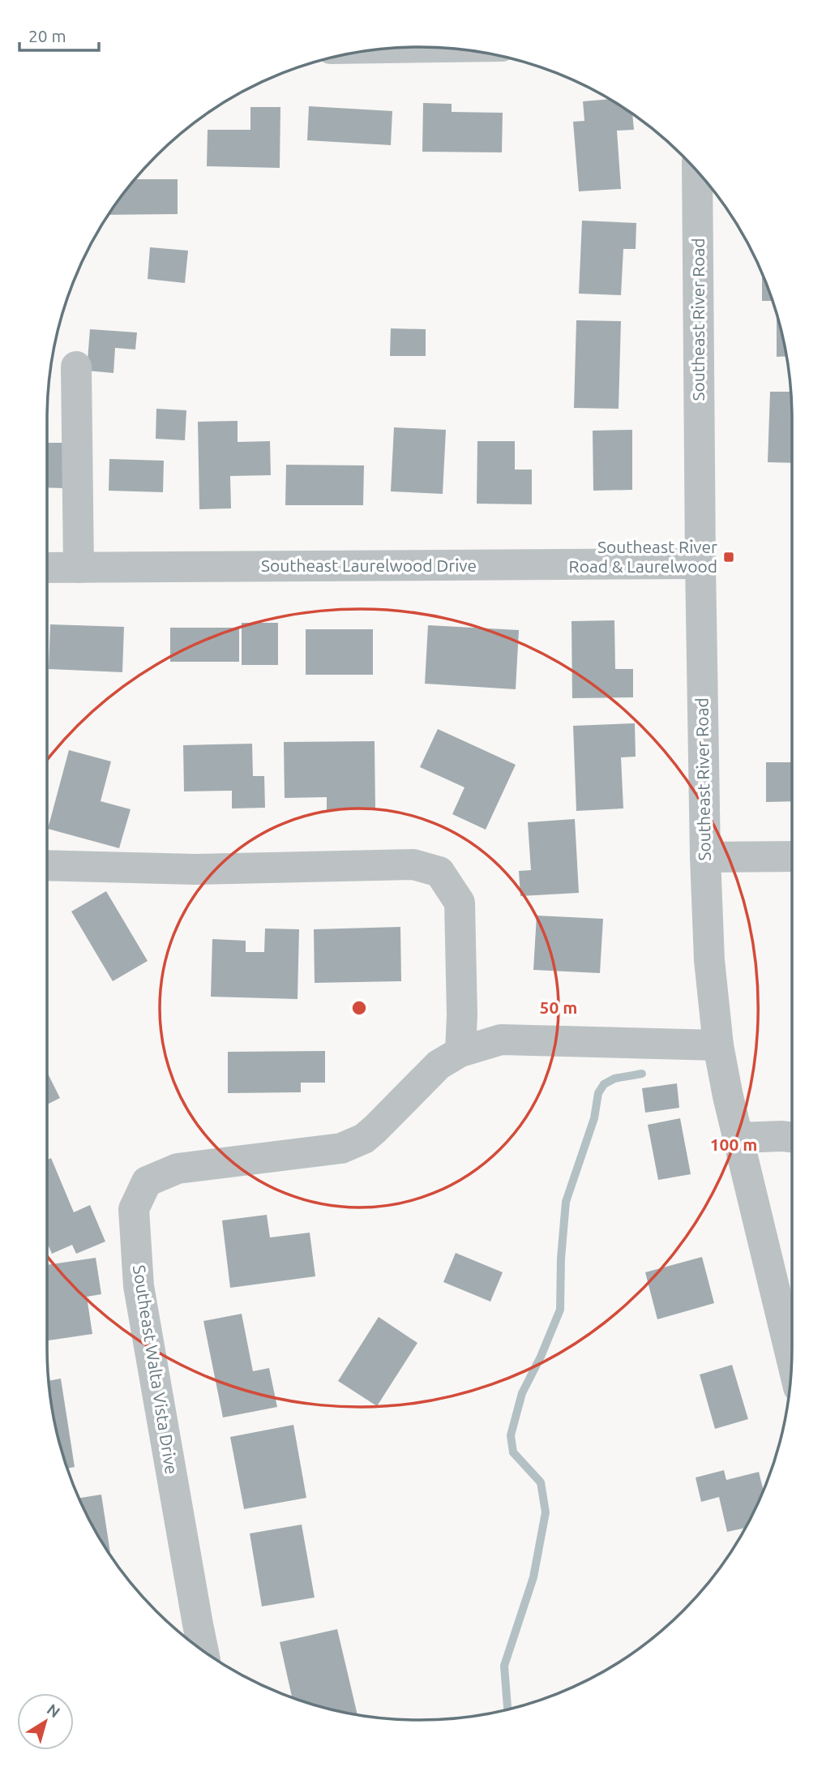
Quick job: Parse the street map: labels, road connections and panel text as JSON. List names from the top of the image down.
{
  "streets": {
    "street": ["Southeast River Road", "Southeast Laurelwood Drive", "Southeast Walta Vista Drive"]
  },
  "crossings": [
    ["Southeast River Road", "Southeast Laurelwood Drive"],
    ["Southeast River Road", "Southeast Walta Vista Drive"]
  ],
  "places": {
    "transit": ["Southeast River Road & Laurelwood"]
  },
  "scale_bar": "20 m",
  "north": "top right",
  "rings": ["50 m", "100 m"]
}
